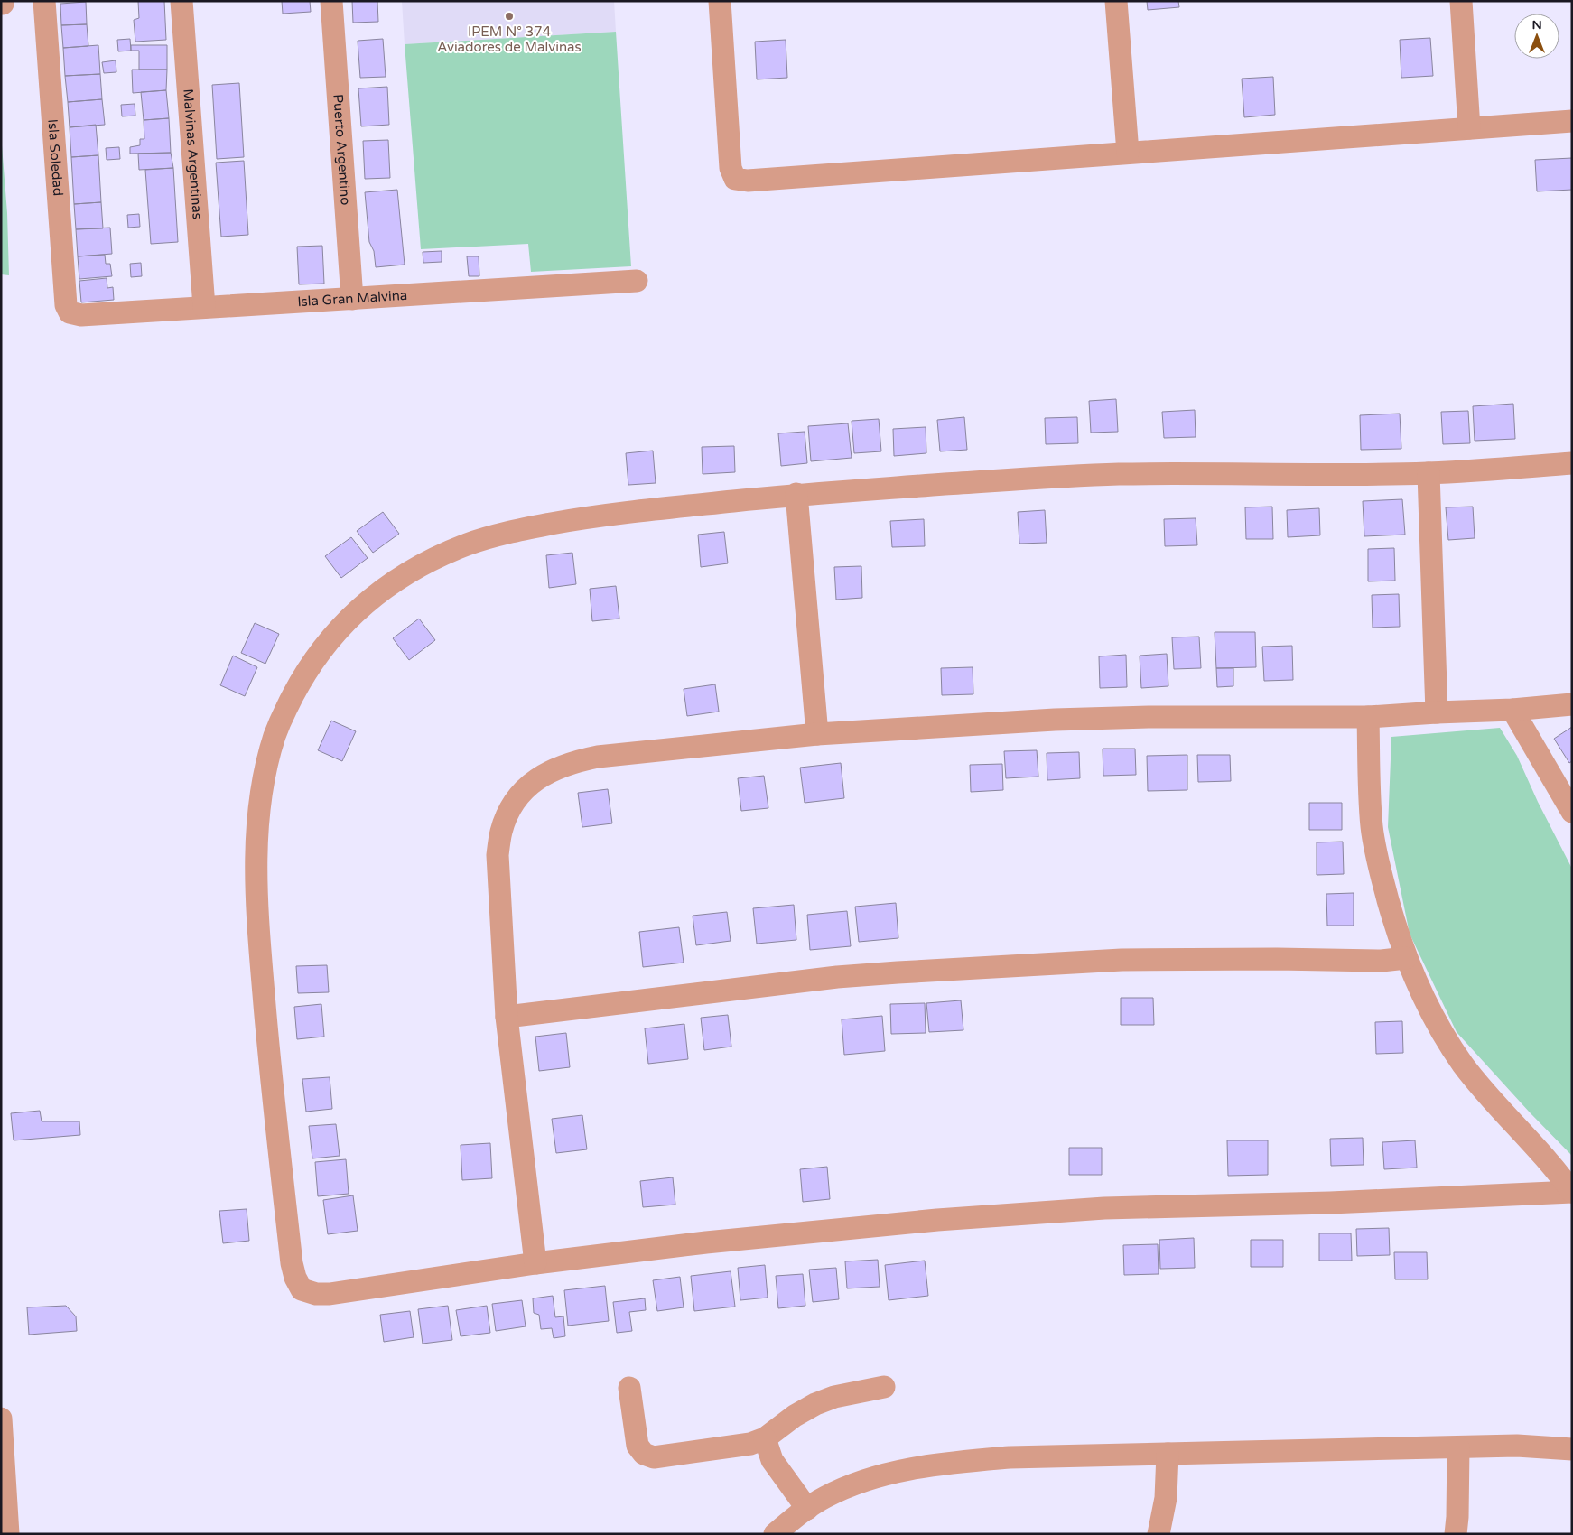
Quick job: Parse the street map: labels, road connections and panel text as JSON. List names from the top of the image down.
{
  "streets": {
    "street": [
      "Puerto Argentino",
      "Malvinas Argentinas",
      "Isla Soledad",
      "Isla Gran Malvina"
    ]
  },
  "crossings": [
    ["Puerto Argentino", "Isla Gran Malvina"],
    ["Malvinas Argentinas", "Isla Gran Malvina"],
    ["Isla Soledad", "Isla Gran Malvina"]
  ],
  "places": ["IPEM N° 374 Aviadores de Malvinas"],
  "north": "top"
}
